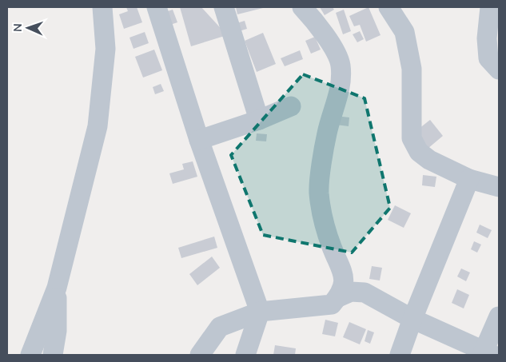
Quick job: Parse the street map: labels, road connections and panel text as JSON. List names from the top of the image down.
{
  "north": "left"
}
